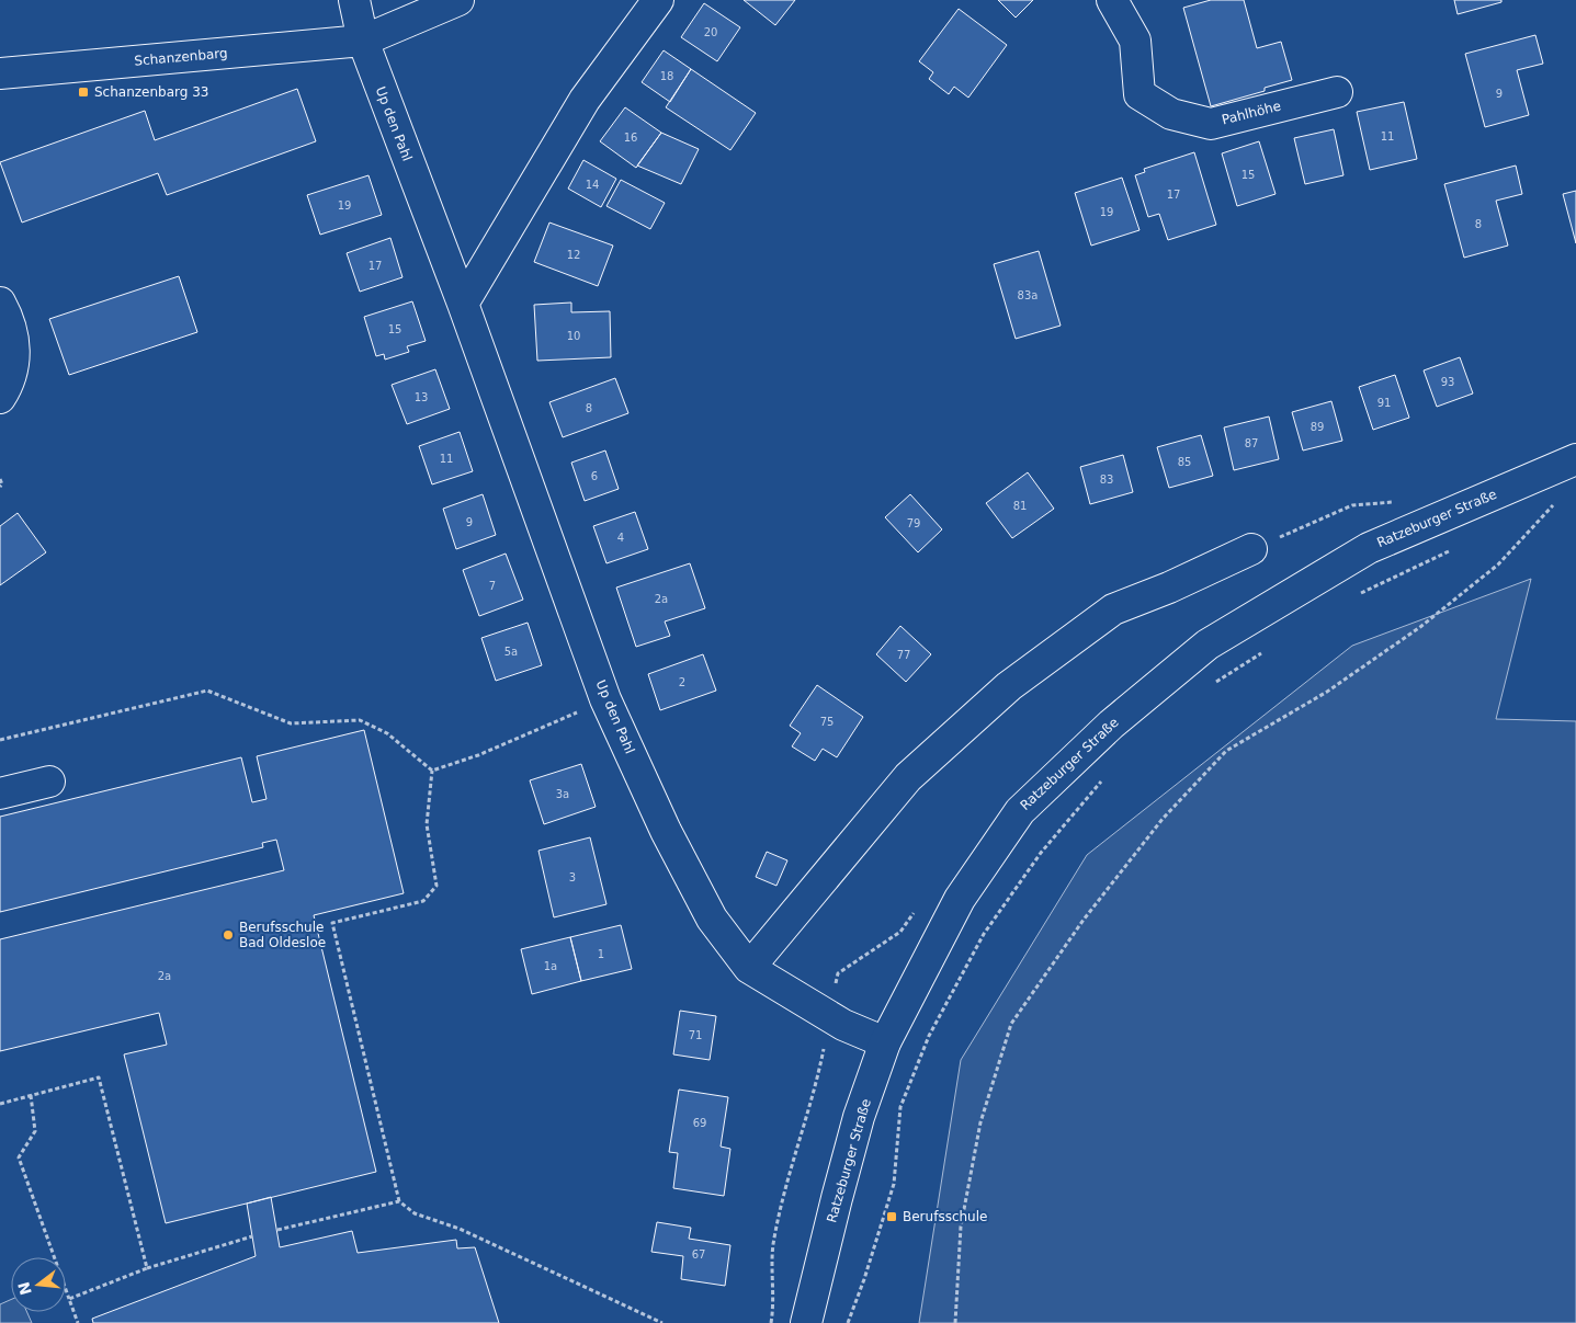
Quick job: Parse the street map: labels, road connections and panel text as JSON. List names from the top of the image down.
{
  "streets": {
    "street": [
      "Schanzenbarg",
      "Pahlhöhe",
      "Up den Pahl",
      "Ratzeburger Straße"
    ]
  },
  "crossings": [
    ["Schanzenbarg", "Up den Pahl"],
    ["Up den Pahl", "Ratzeburger Straße"]
  ],
  "places": {
    "transit": ["Schanzenbarg 33", "Berufsschule"],
    "other": ["Berufsschule Bad Oldesloe"]
  },
  "house_numbers": [
    "20",
    "18",
    "9",
    "11",
    "16",
    "15",
    "14",
    "17",
    "19",
    "19",
    "8",
    "12",
    "17",
    "83a",
    "15",
    "10",
    "93",
    "13",
    "91",
    "8",
    "89",
    "87",
    "11",
    "85",
    "6",
    "83",
    "81",
    "9",
    "79",
    "4",
    "7",
    "2a",
    "5a",
    "77",
    "2",
    "75",
    "3a",
    "3",
    "1",
    "1a",
    "2a",
    "71",
    "69",
    "67"
  ],
  "north": "left"
}
